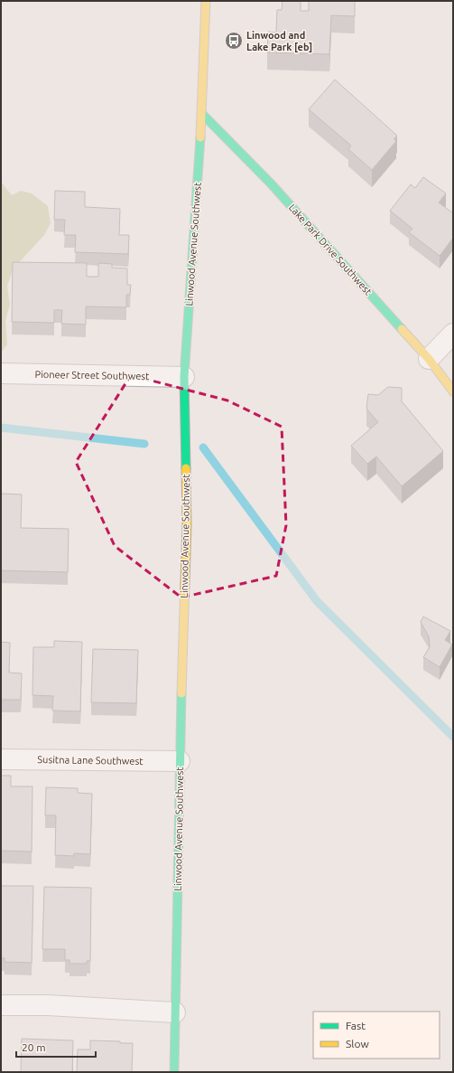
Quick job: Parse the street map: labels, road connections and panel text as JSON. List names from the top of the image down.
{
  "streets": {
    "street": [
      "Linwood Avenue Southwest",
      "Lake Park Drive Southwest",
      "Pioneer Street Southwest",
      "Susitna Lane Southwest"
    ]
  },
  "crossings": [
    ["Linwood Avenue Southwest", "Lake Park Drive Southwest"],
    ["Linwood Avenue Southwest", "Pioneer Street Southwest"],
    ["Linwood Avenue Southwest", "Susitna Lane Southwest"]
  ],
  "places": {
    "bus stop": ["Linwood and Lake Park [eb]"]
  },
  "legend": ["Fast", "Slow"],
  "scale_bar": "20 m"
}
